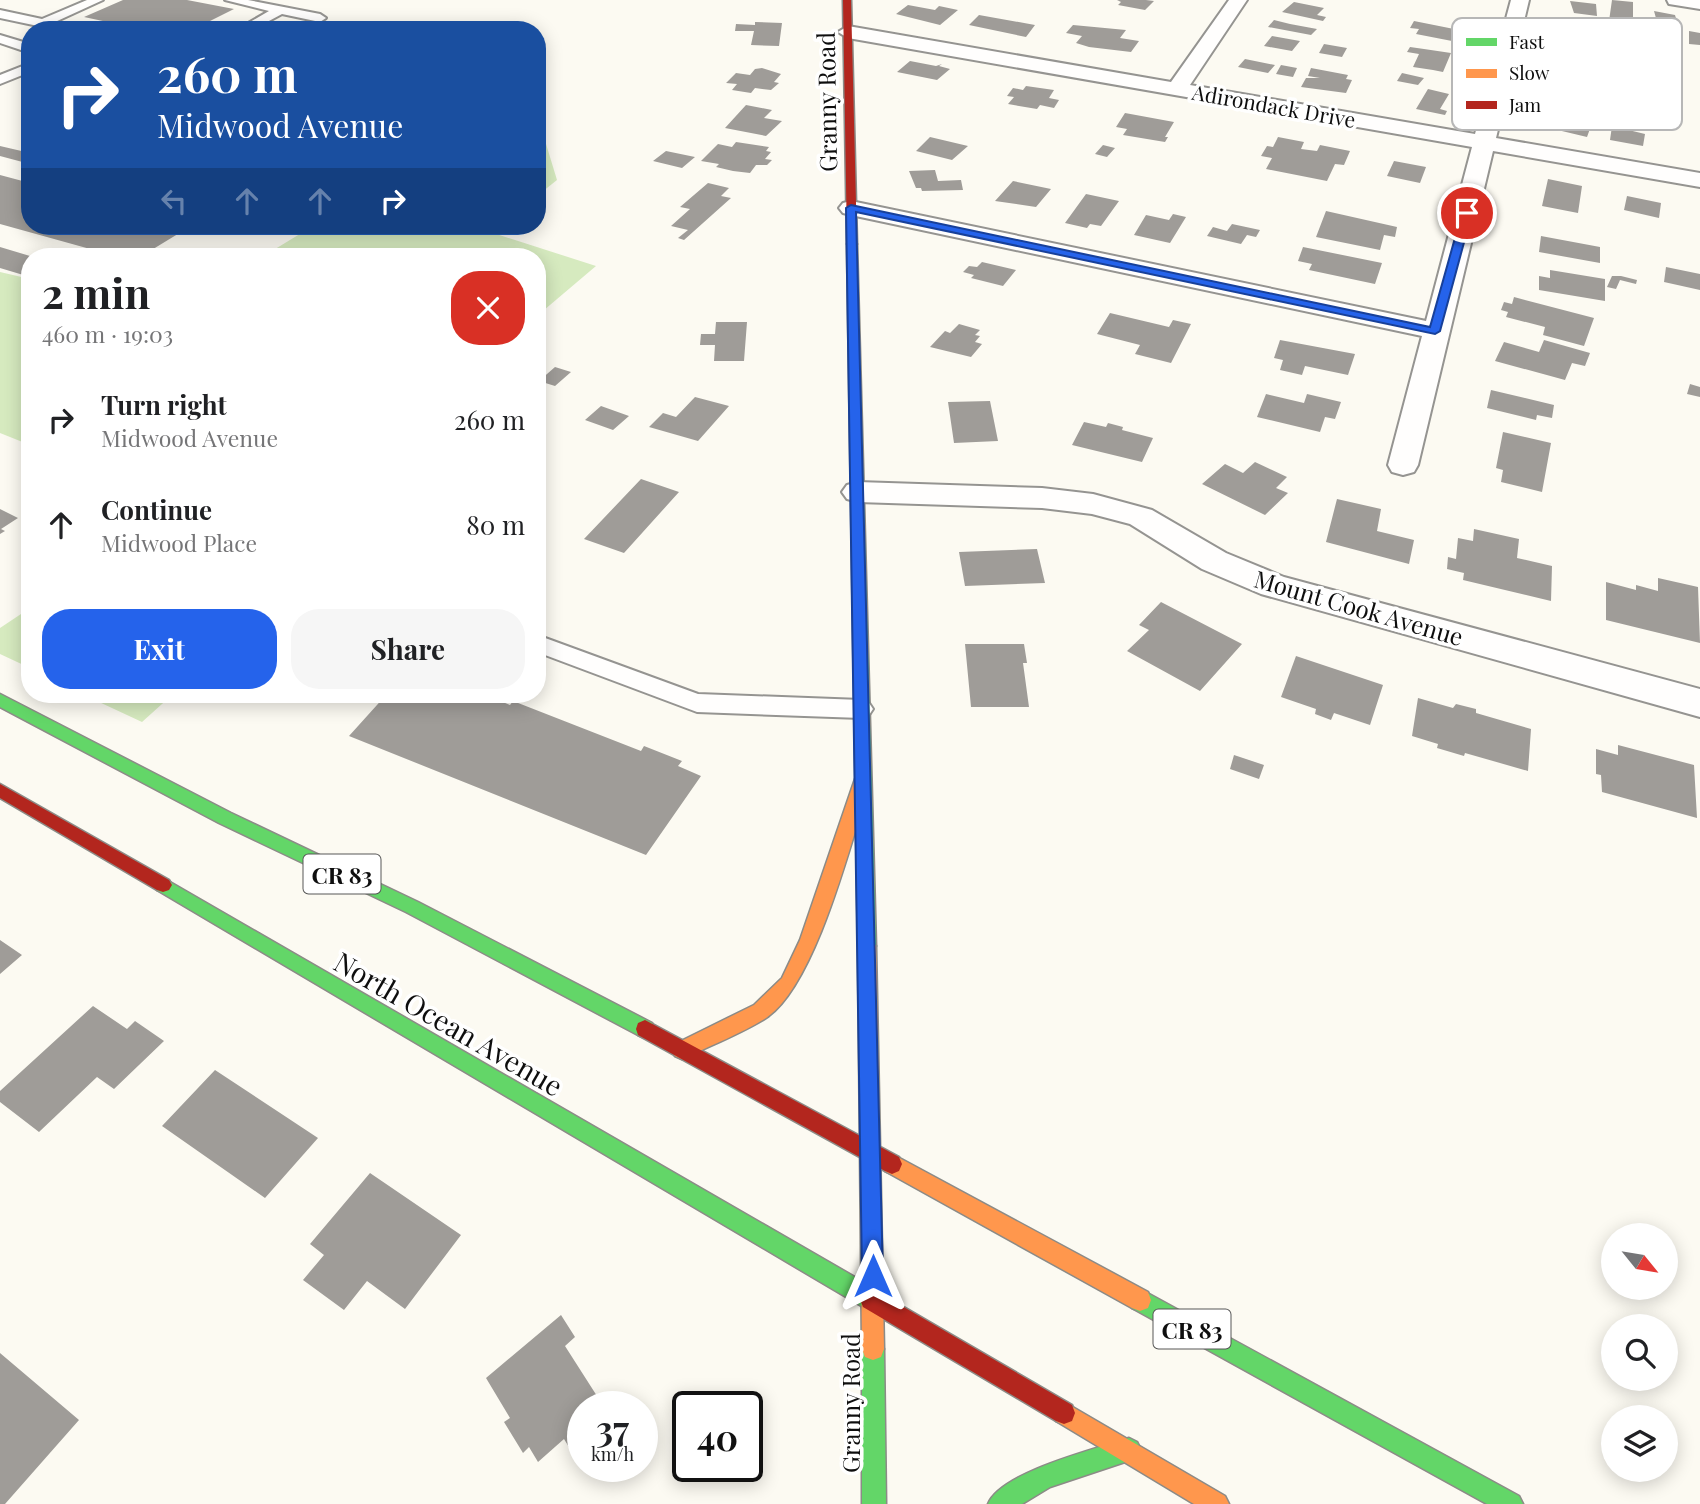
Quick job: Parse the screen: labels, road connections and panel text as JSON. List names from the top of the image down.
{
  "streets": {
    "main road": ["Granny Road", "CR 83", "North Ocean Avenue"],
    "street": ["Adirondack Drive", "Mount Cook Avenue"]
  },
  "crossings": [
    ["Granny Road", "Adirondack Drive"],
    ["Granny Road", "Mount Cook Avenue"],
    ["Granny Road", "CR 83"],
    ["Granny Road", "North Ocean Avenue"]
  ],
  "legend": ["Fast", "Slow", "Jam"],
  "north": "bottom right",
  "page": {
    "turn": ["260 m", "Midwood Avenue"],
    "heading": ["2 min", "460 m · 19:03"],
    "list": [
      {
        "name": "Turn right",
        "note": "Midwood Avenue",
        "value": "260 m"
      },
      {
        "name": "Continue",
        "note": "Midwood Place",
        "value": "80 m"
      }
    ],
    "buttons": ["Exit", "Share"],
    "speed": "37 km/h",
    "limit": "40"
  }
}
